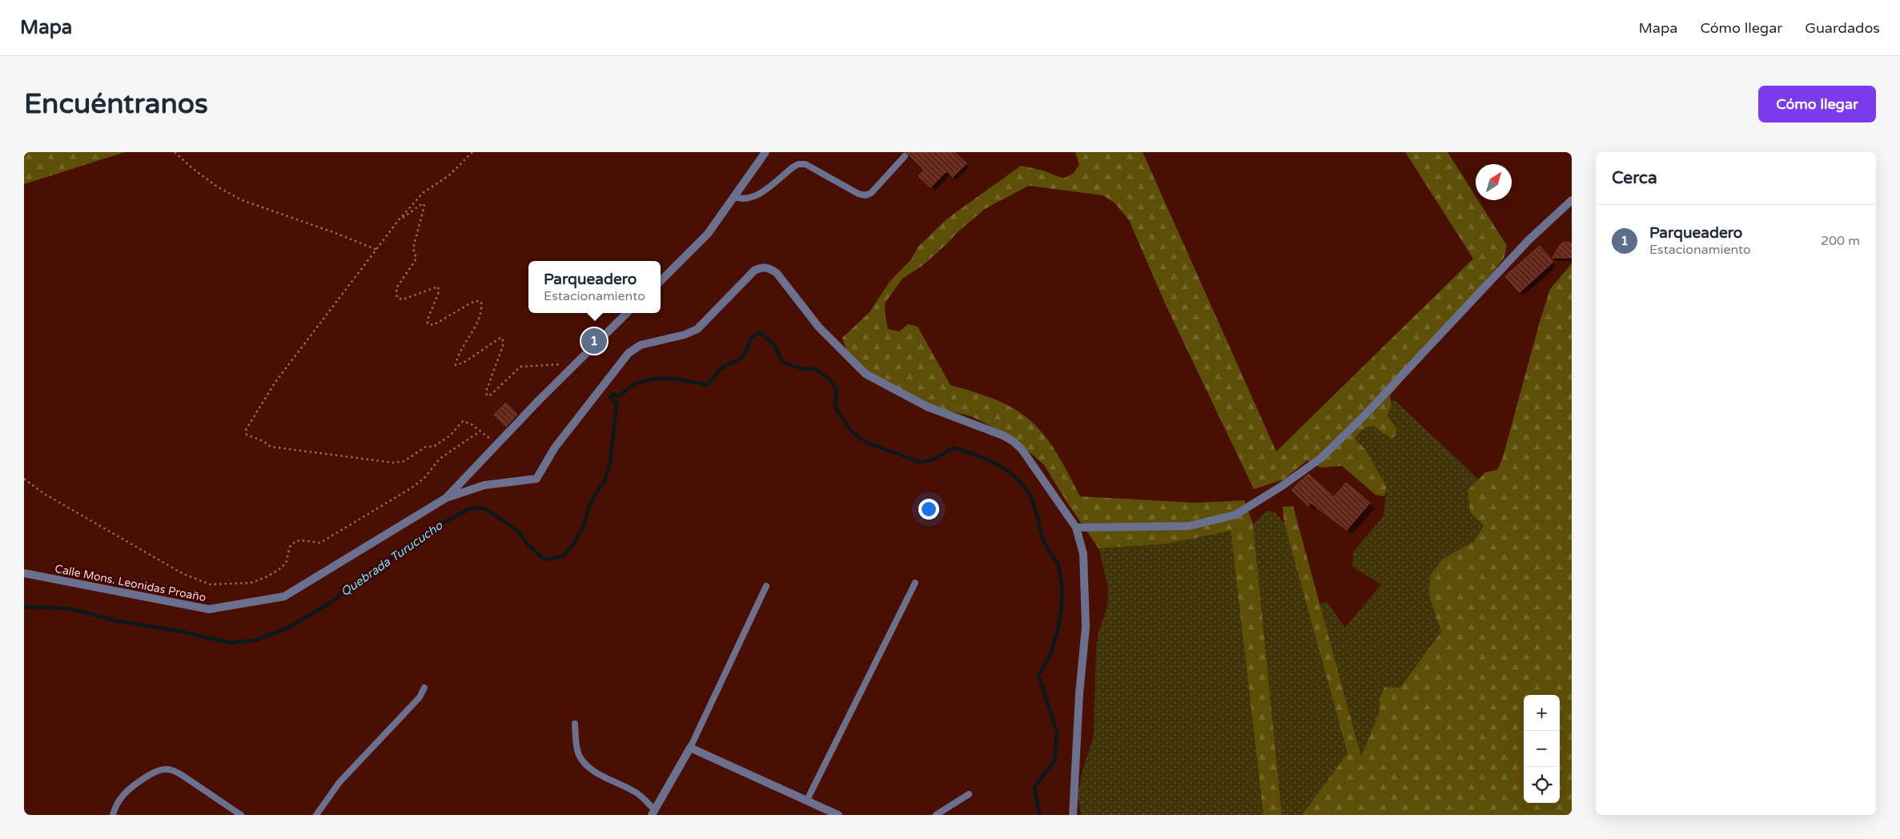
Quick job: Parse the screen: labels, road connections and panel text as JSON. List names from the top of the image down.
{
  "streets": {
    "street": ["Calle Mons. Leonidas Proaño"]
  },
  "water": ["Quebrada Turucucho"],
  "north": "top right",
  "page": {
    "header": "Mapa",
    "nav": ["Mapa", "Cómo llegar", "Guardados"],
    "buttons": "Cómo llegar",
    "title": "Encuéntranos",
    "heading": "Cerca",
    "list": [
      {
        "mark": "1",
        "name": "Parqueadero",
        "note": "Estacionamiento",
        "value": "200 m"
      }
    ],
    "popup": ["Parqueadero", "Estacionamiento"],
    "pins": "1",
    "map_buttons": ["+", "−"]
  }
}
